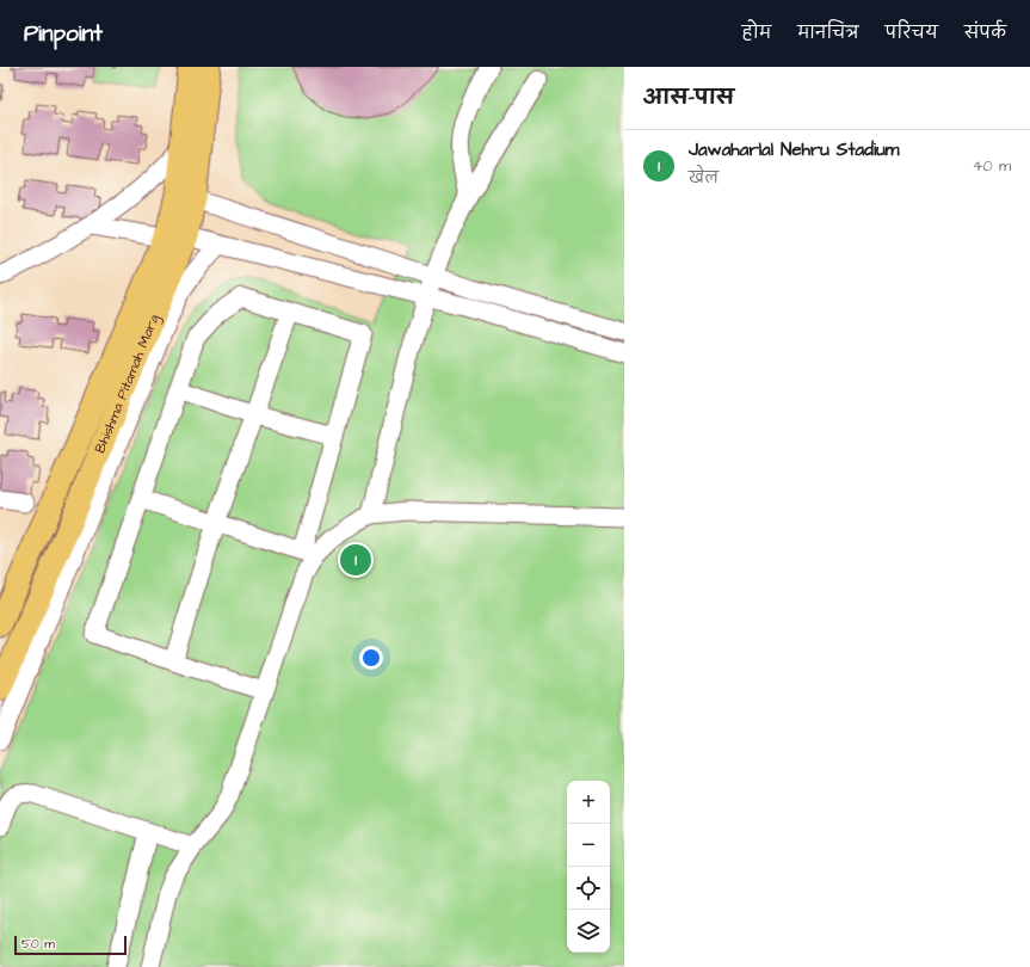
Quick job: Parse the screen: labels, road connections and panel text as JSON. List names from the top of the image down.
{
  "streets": {
    "main road": ["Bhishma Pitamah Marg"]
  },
  "scale_bar": "50 m",
  "page": {
    "header": "Pinpoint",
    "nav": [
      "होम",
      "मानचित्र",
      "परिचय",
      "संपर्क"
    ],
    "heading": "आस-पास",
    "list": [
      {
        "mark": "1",
        "name": "Jawaharlal Nehru Stadium",
        "note": "खेल",
        "value": "40 m"
      }
    ],
    "pins": "1",
    "map_buttons": ["+", "−"],
    "scale": "50 m"
  }
}
